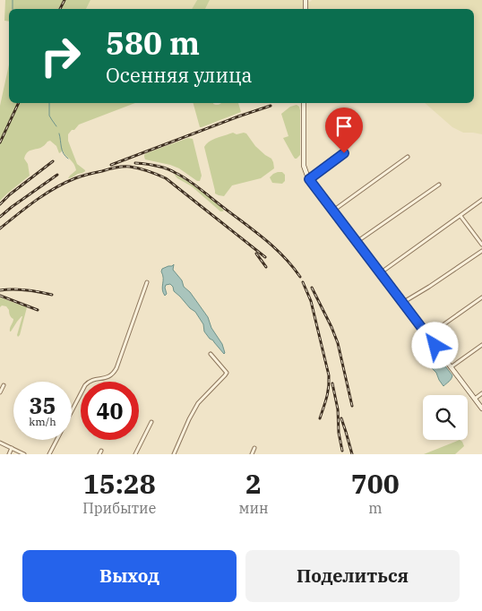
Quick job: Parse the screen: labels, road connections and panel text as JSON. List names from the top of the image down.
{
  "page": {
    "turn": ["580 m", "Осенняя улица"],
    "speed": "35 km/h",
    "limit": "40",
    "eta": [
      "15:28",
      "Прибытие",
      "2",
      "мин",
      "700",
      "m"
    ],
    "buttons": ["Выход", "Поделиться"]
  }
}
